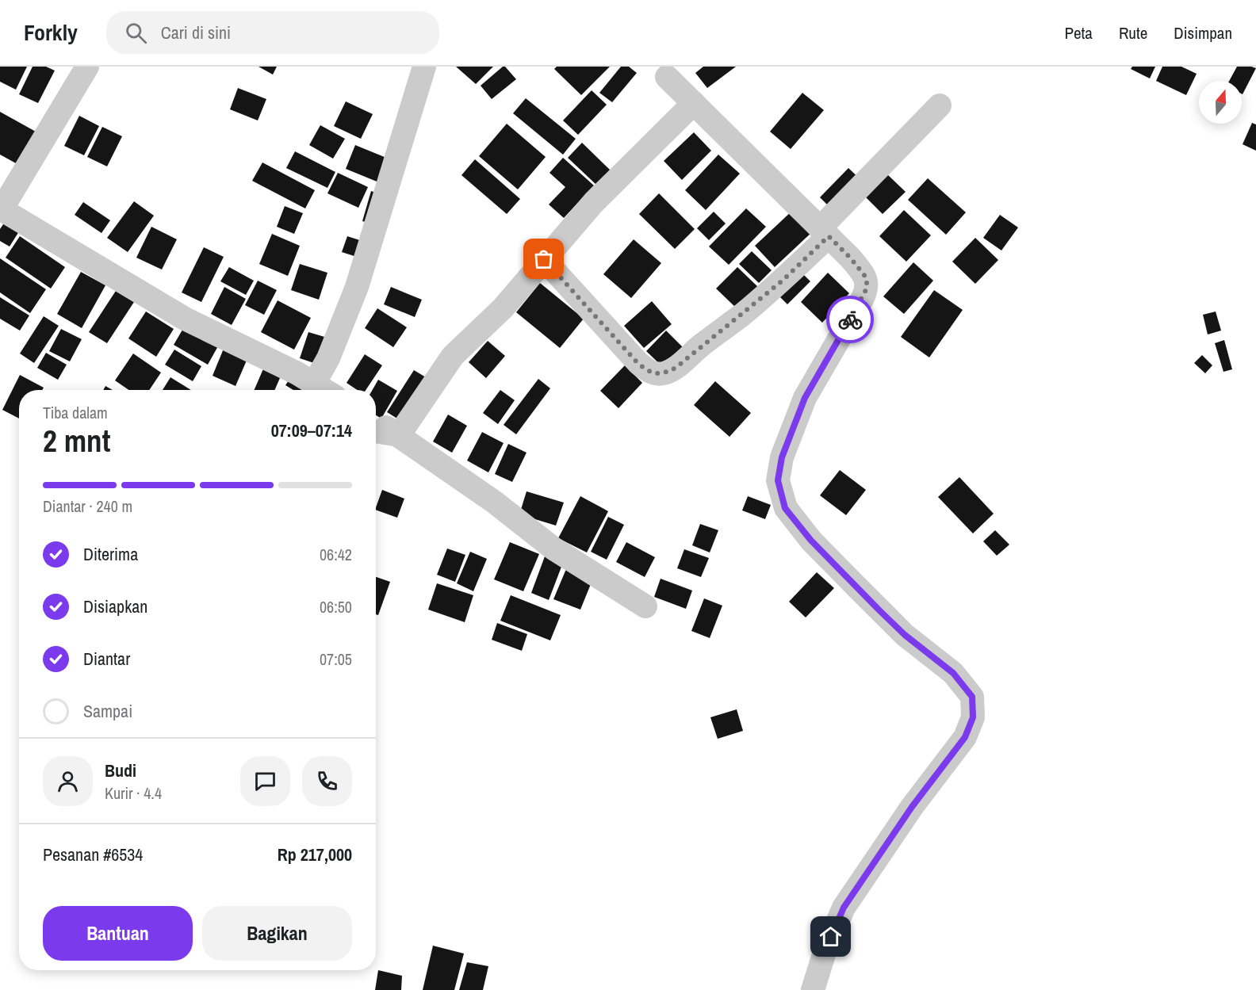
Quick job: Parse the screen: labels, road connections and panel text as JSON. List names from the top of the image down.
{
  "north": "top",
  "page": {
    "header": "Forkly",
    "search": "Cari di sini",
    "nav": ["Peta", "Rute", "Disimpan"],
    "heading": ["2 mnt", "Tiba dalam", "07:09–07:14"],
    "panel": [
      "Budi",
      "Kurir · 4.4",
      "Pesanan #6534",
      "Rp 217,000"
    ],
    "bar": "Diantar · 240 m",
    "list": [
      ["Diterima", "06:42"],
      ["Disiapkan", "06:50"],
      ["Diantar", "07:05"],
      "Sampai"
    ],
    "buttons": ["Bantuan", "Bagikan"]
  }
}
